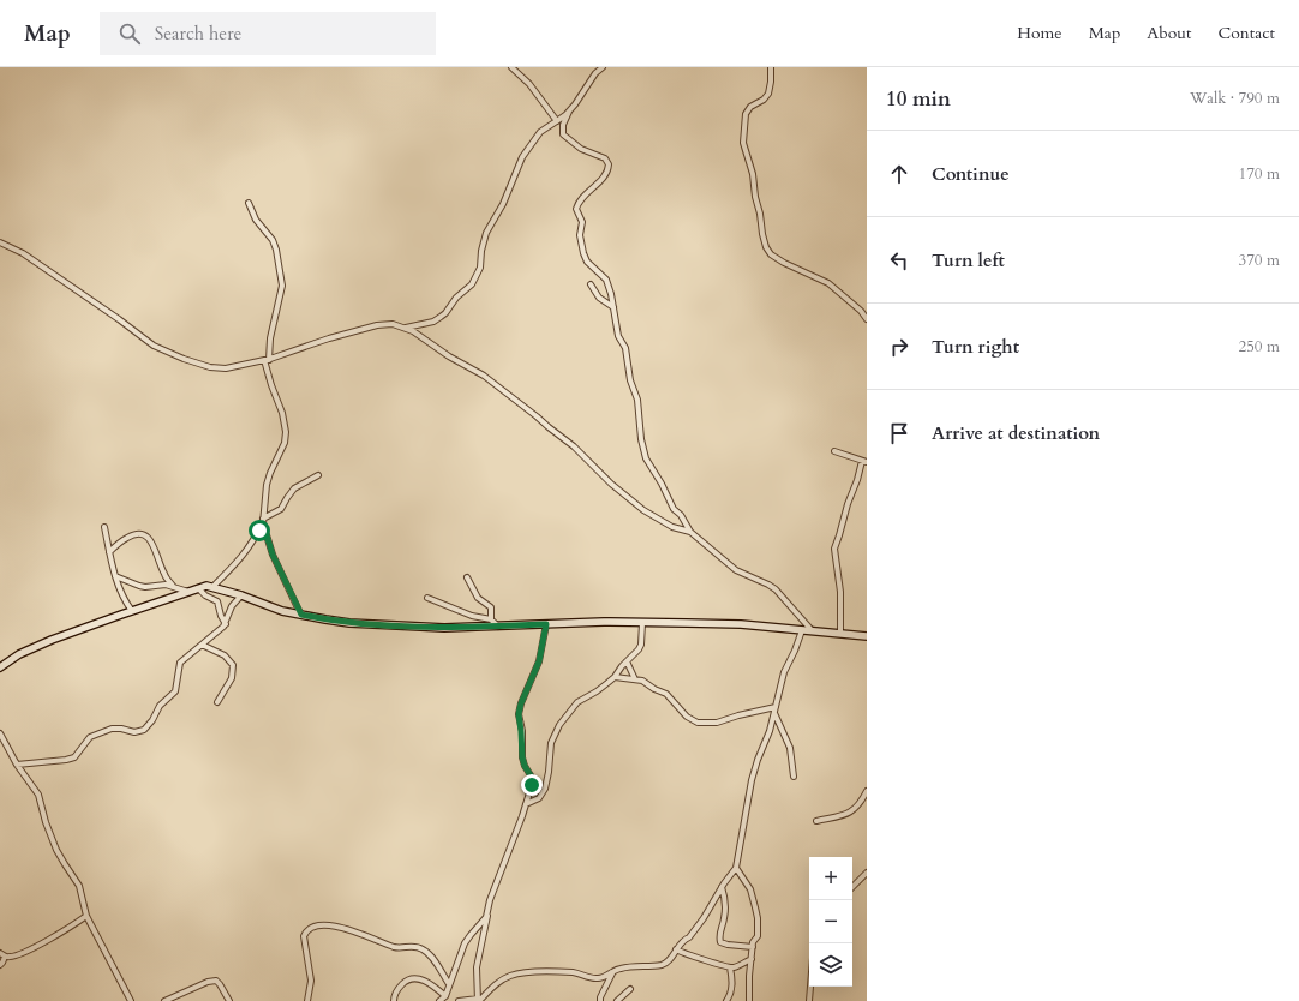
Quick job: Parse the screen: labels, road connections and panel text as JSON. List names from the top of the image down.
{
  "page": {
    "header": "Map",
    "search": "Search here",
    "nav": [
      "Home",
      "Map",
      "About",
      "Contact"
    ],
    "heading": ["10 min", "Walk · 790 m"],
    "list": [
      ["Continue", "170 m"],
      ["Turn left", "370 m"],
      ["Turn right", "250 m"],
      "Arrive at destination"
    ],
    "map_buttons": ["+", "−"]
  }
}
